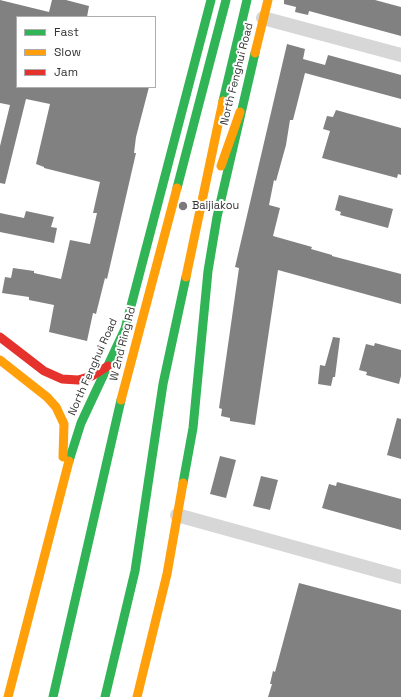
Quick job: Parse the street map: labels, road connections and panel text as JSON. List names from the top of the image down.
{
  "streets": {
    "main road": ["North Fenghui Road", "W 2nd Ring Rd"]
  },
  "places": ["Baijiakou"],
  "legend": ["Fast", "Slow", "Jam"]
}
